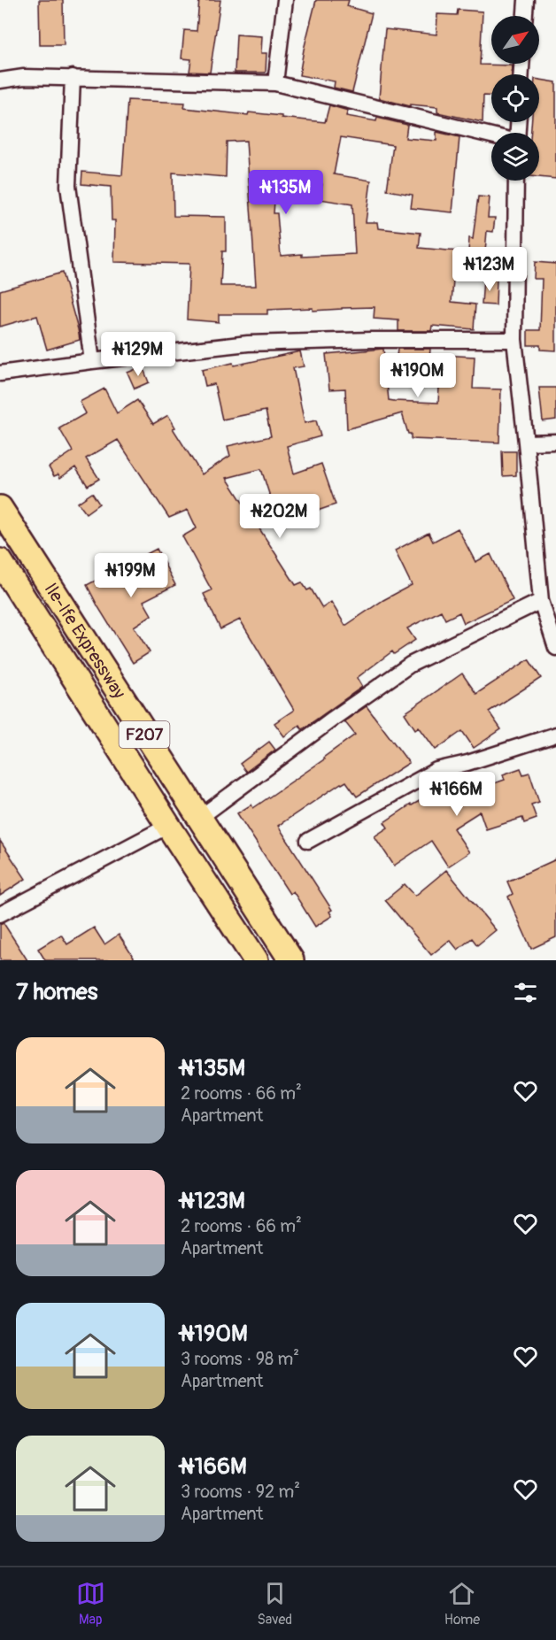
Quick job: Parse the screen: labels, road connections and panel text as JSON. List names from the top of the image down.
{
  "streets": {
    "main road": ["Ile-Ife Expressway", "F207"]
  },
  "north": "top right",
  "page": {
    "price": [
      "₦135M",
      "₦123M",
      "₦129M",
      "₦190M",
      "₦202M",
      "₦199M",
      "₦166M"
    ],
    "heading": "7 homes",
    "list": [
      {
        "name": "₦135M",
        "note": "2 rooms · 66 m² · Apartment"
      },
      {
        "name": "₦123M",
        "note": "2 rooms · 66 m² · Apartment"
      },
      {
        "name": "₦190M",
        "note": "3 rooms · 98 m² · Apartment"
      },
      {
        "name": "₦166M",
        "note": "3 rooms · 92 m² · Apartment"
      }
    ],
    "tabs": ["Map", "Saved", "Home"]
  }
}
